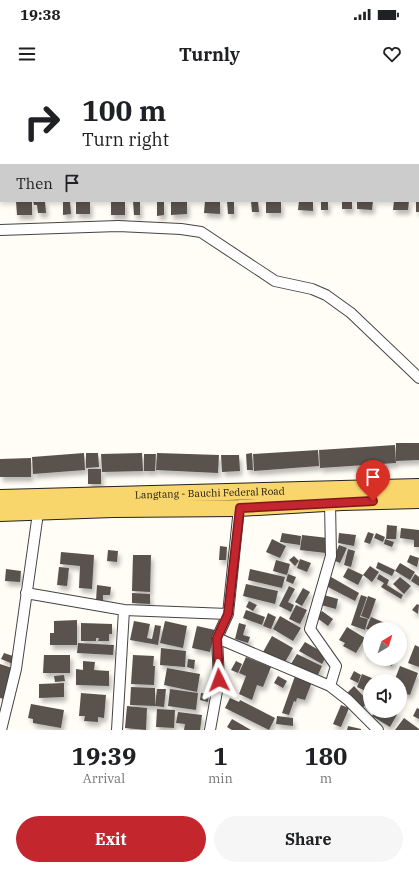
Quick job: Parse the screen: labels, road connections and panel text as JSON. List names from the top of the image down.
{
  "streets": {
    "main road": ["Langtang - Bauchi Federal Road"]
  },
  "north": "top right",
  "page": {
    "status": "19:38",
    "header": "Turnly",
    "turn": ["100 m", "Turn right"],
    "then": "Then",
    "eta": [
      "19:39",
      "Arrival",
      "1",
      "min",
      "180",
      "m"
    ],
    "buttons": ["Exit", "Share"]
  }
}
